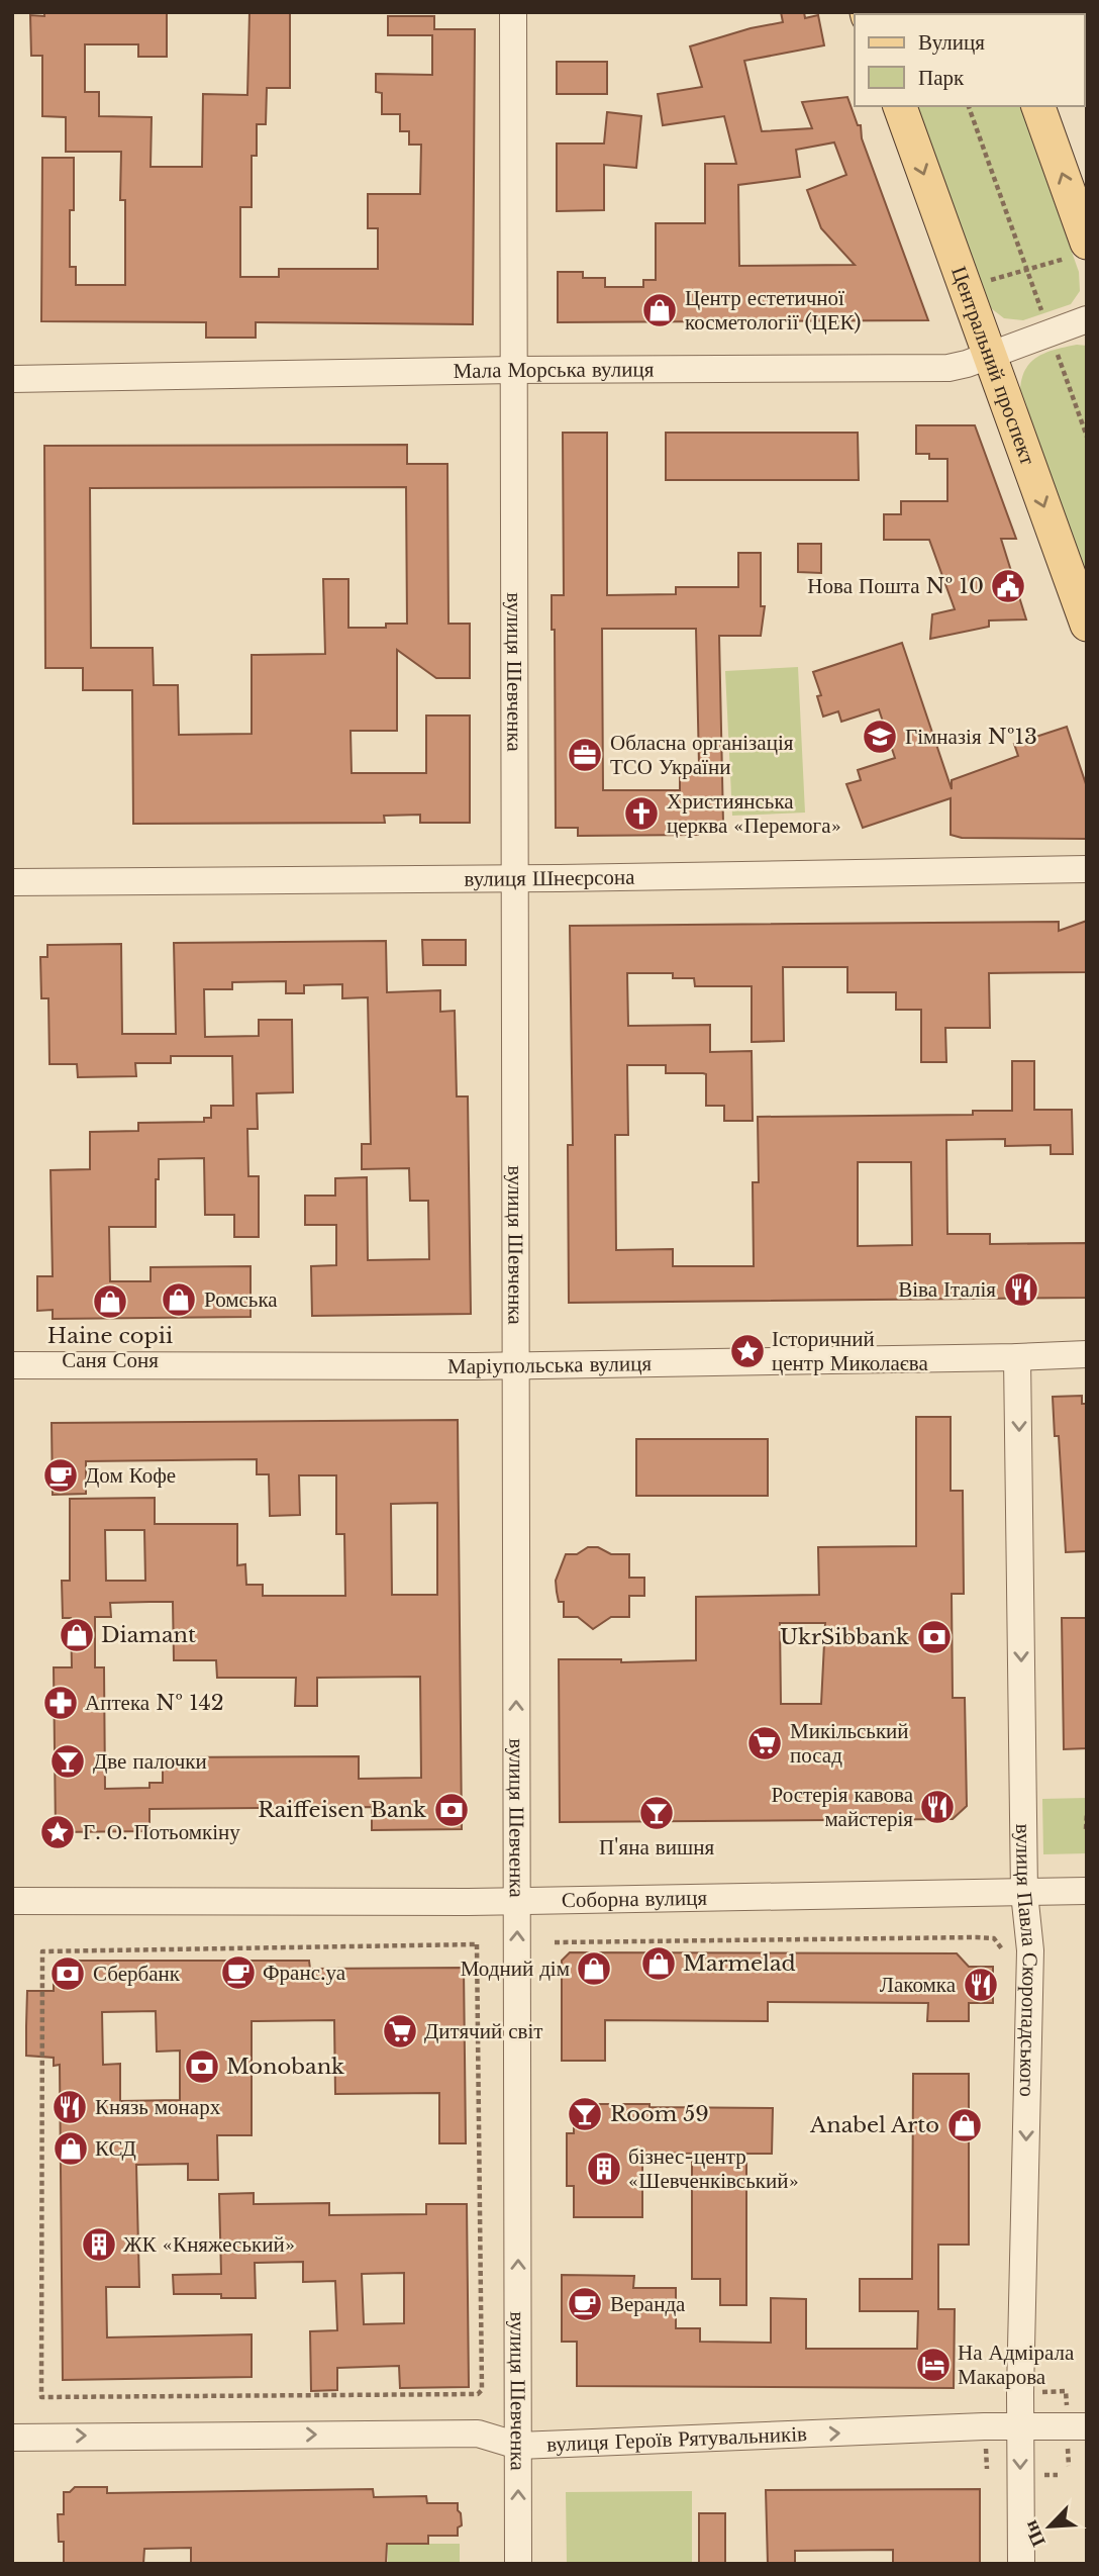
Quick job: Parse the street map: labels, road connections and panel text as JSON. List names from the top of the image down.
{
  "streets": {
    "main road": ["Центральний проспект"],
    "street": [
      "Мала Морська вулиця",
      "вулиця Шевченка",
      "вулиця Шнеєрсона",
      "Маріупольська вулиця",
      "Соборна вулиця",
      "вулиця Павла Скоропадського",
      "вулиця Героїв Рятувальників"
    ]
  },
  "crossings": [
    ["Центральний проспект", "Мала Морська вулиця"],
    ["Мала Морська вулиця", "вулиця Шевченка"],
    ["вулиця Шевченка", "вулиця Шнеєрсона"],
    ["вулиця Шевченка", "Маріупольська вулиця"],
    ["вулиця Шевченка", "Соборна вулиця"],
    ["вулиця Шевченка", "вулиця Героїв Рятувальників"],
    ["Маріупольська вулиця", "вулиця Павла Скоропадського"],
    ["Соборна вулиця", "вулиця Павла Скоропадського"],
    ["вулиця Павла Скоропадського", "вулиця Героїв Рятувальників"]
  ],
  "one_way": [
    "Центральний проспект",
    "вулиця Шевченка",
    "вулиця Павла Скоропадського",
    "вулиця Героїв Рятувальників"
  ],
  "places": {
    "shop": [
      "Центр естетичної косметології (ЦЕК)",
      "Ромська",
      "Haine copii Саня Соня",
      "Diamant",
      "Marmelad",
      "Модний дім",
      "Anabel Arto",
      "КСД"
    ],
    "public building": ["Нова Пошта № 10"],
    "school or university": ["Гімназія №13"],
    "office": ["Обласна організація ТСО України"],
    "church": ["Християнська церква «Перемога»"],
    "restaurant": [
      "Віва Італія",
      "Ростерія кавова майстерія",
      "Лакомка",
      "Князь монарх"
    ],
    "place": ["Історичний центр Миколаєва", "Г. О. Потьомкіну"],
    "cafe": ["Дом Кофе", "Франс.уа", "Веранда"],
    "bank": [
      "UkrSibbank",
      "Raiffeisen Bank",
      "Сбербанк",
      "Monobank"
    ],
    "pharmacy": ["Аптека № 142"],
    "supermarket": ["Микільський посад", "Дитячий світ"],
    "bar": ["Две палочки", "П'яна вишня", "Room 59"],
    "building": ["бізнес-центр «Шевченківський»", "ЖК «Княжеський»"],
    "hotel": ["На Адмірала Макарова"]
  },
  "legend": ["Вулиця", "Парк"],
  "north": "bottom left"
}
